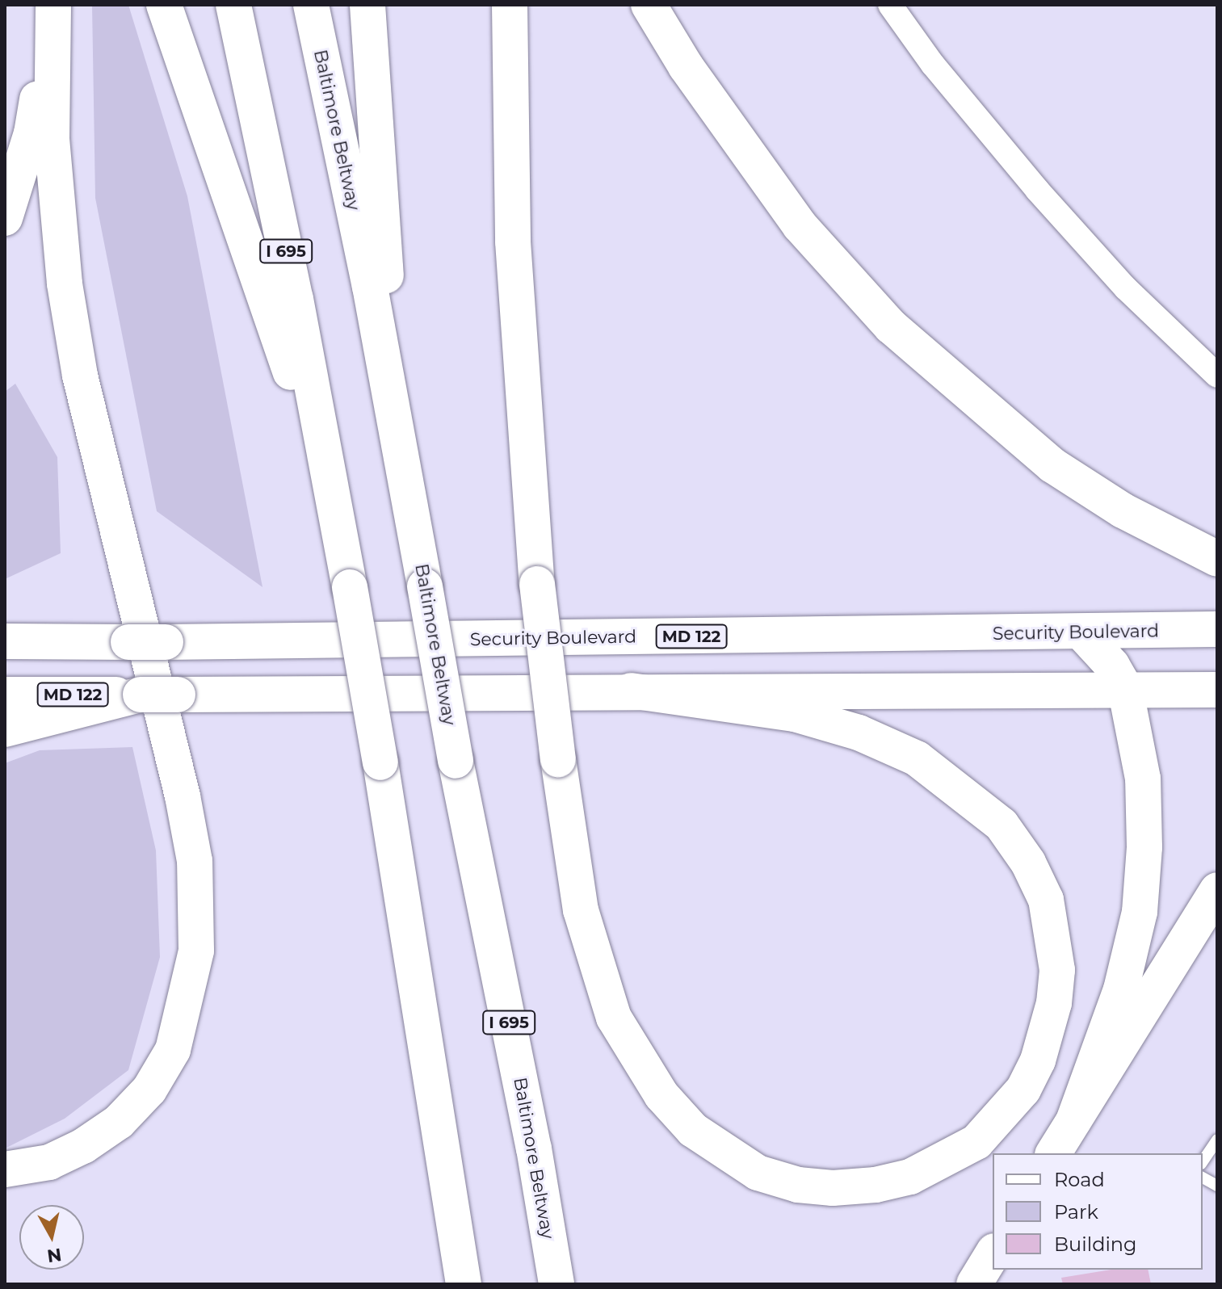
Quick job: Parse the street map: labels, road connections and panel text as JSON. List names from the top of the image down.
{
  "streets": {
    "main road": [
      "Baltimore Beltway",
      "I 695",
      "Security Boulevard",
      "MD 122"
    ]
  },
  "legend": ["Road", "Park", "Building"],
  "north": "bottom"
}
